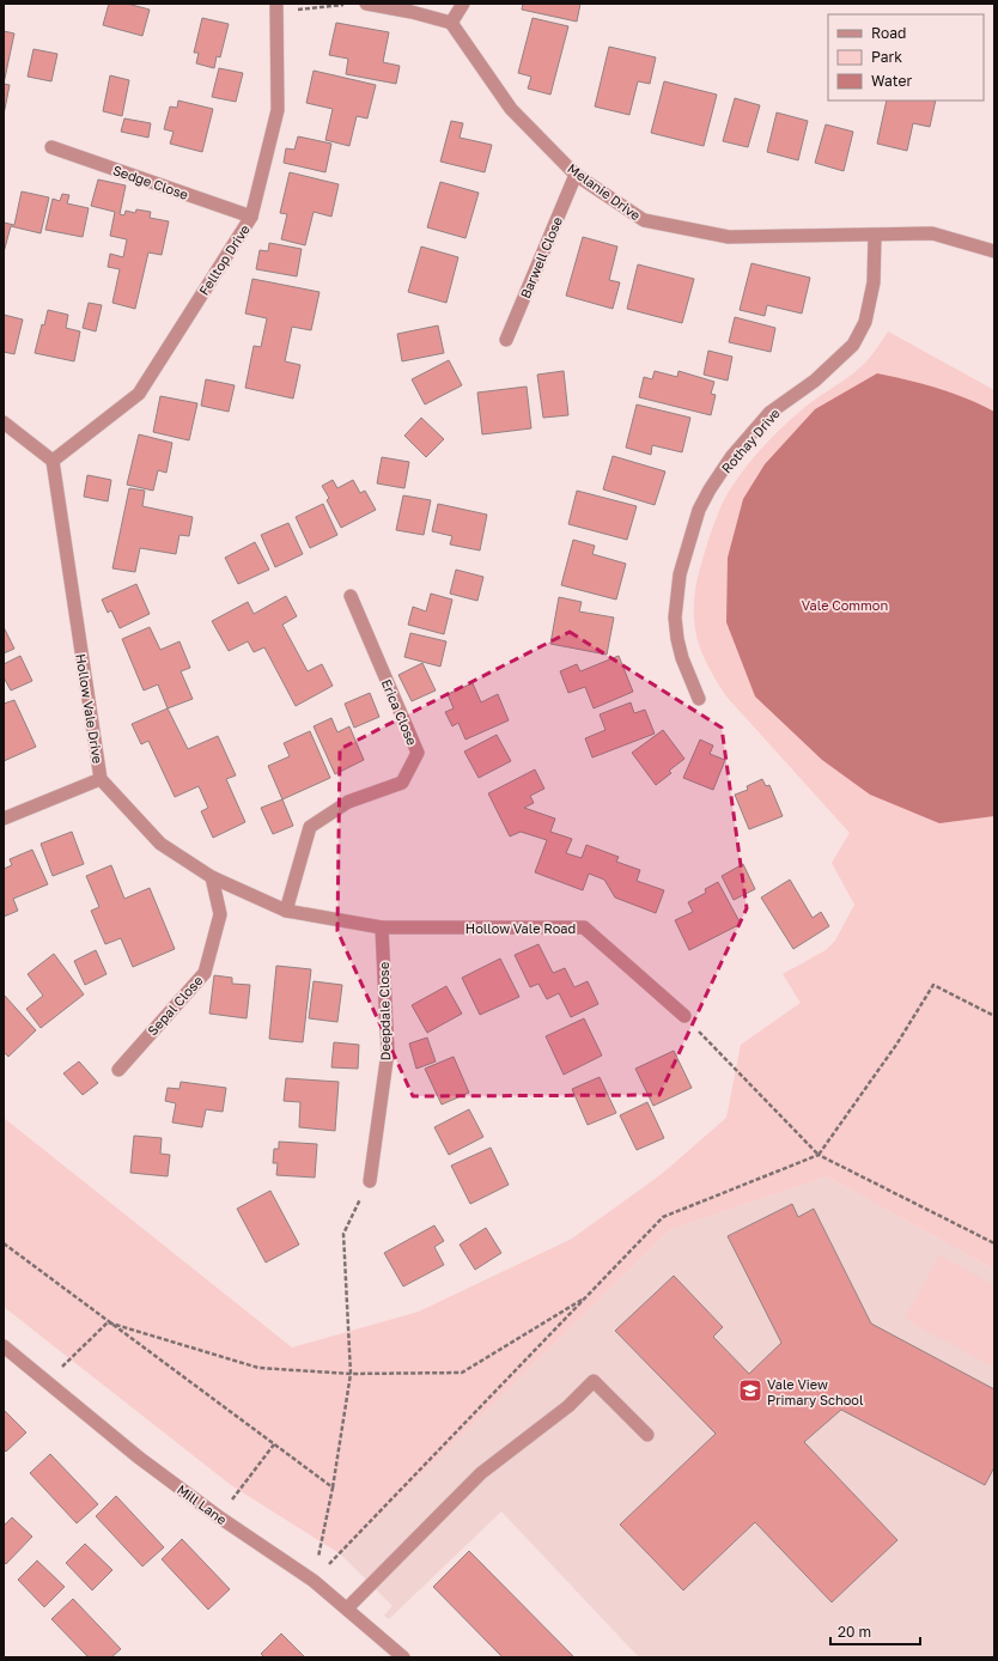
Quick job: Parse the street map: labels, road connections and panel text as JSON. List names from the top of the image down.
{
  "streets": {
    "street": [
      "Sedge Close",
      "Melanie Drive",
      "Barwell Close",
      "Felltop Drive",
      "Rothay Drive",
      "Hollow Vale Drive",
      "Erica Close",
      "Hollow Vale Road",
      "Sepal Close",
      "Deepdale Close",
      "Mill Lane"
    ]
  },
  "crossings": [
    ["Sedge Close", "Felltop Drive"],
    ["Melanie Drive", "Barwell Close"],
    ["Melanie Drive", "Rothay Drive"],
    ["Felltop Drive", "Hollow Vale Drive"],
    ["Hollow Vale Drive", "Erica Close"],
    ["Hollow Vale Drive", "Hollow Vale Road"],
    ["Hollow Vale Drive", "Sepal Close"],
    ["Hollow Vale Drive", "Deepdale Close"],
    ["Hollow Vale Road", "Deepdale Close"]
  ],
  "parks": ["Vale Common"],
  "places": {
    "school or university": ["Vale View Primary School"]
  },
  "legend": ["Road", "Park", "Water"],
  "scale_bar": "20 m"
}
